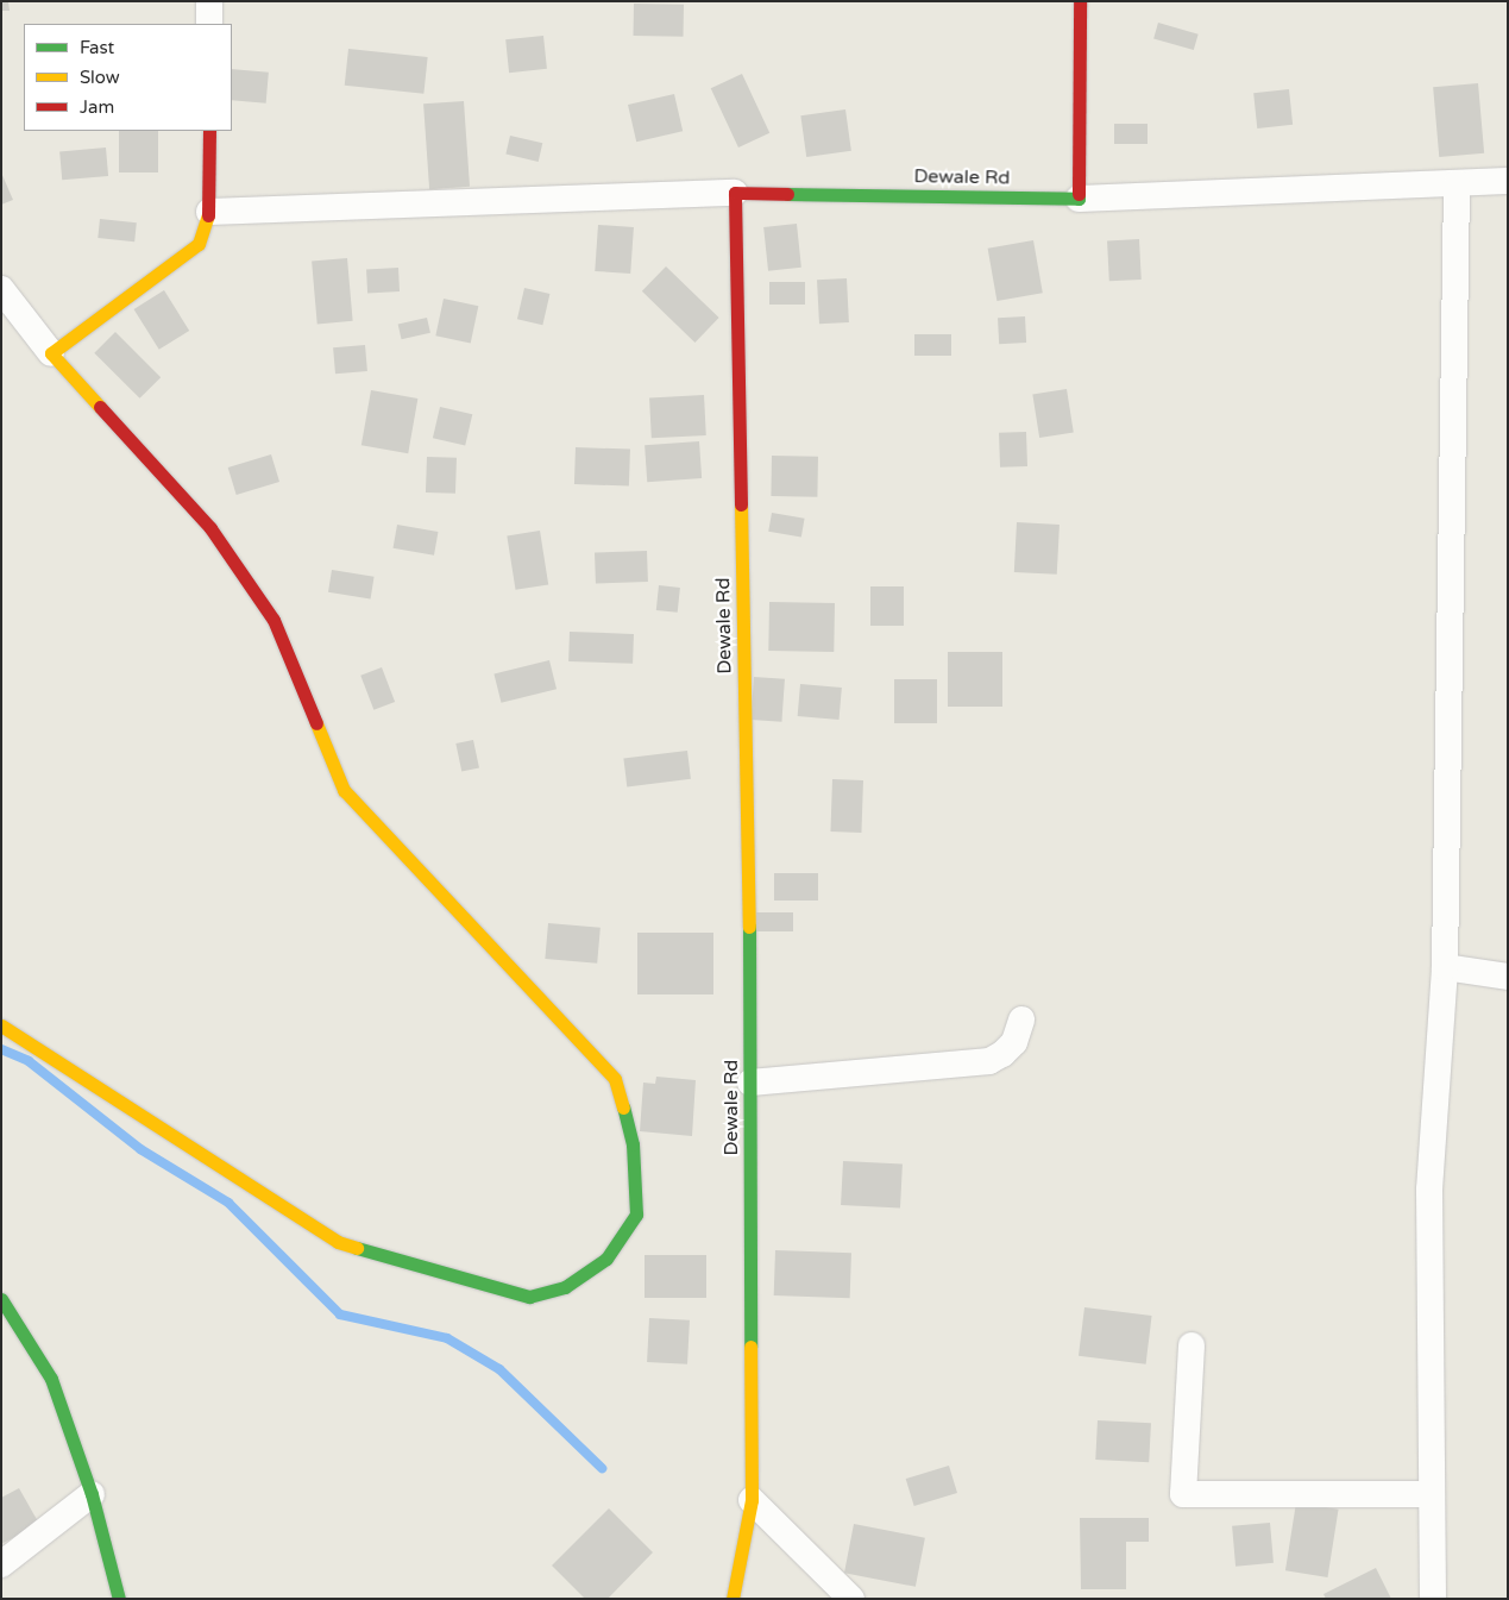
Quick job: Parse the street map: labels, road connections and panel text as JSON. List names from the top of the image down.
{
  "streets": {
    "street": ["Dewale Rd"]
  },
  "legend": ["Fast", "Slow", "Jam"]
}
